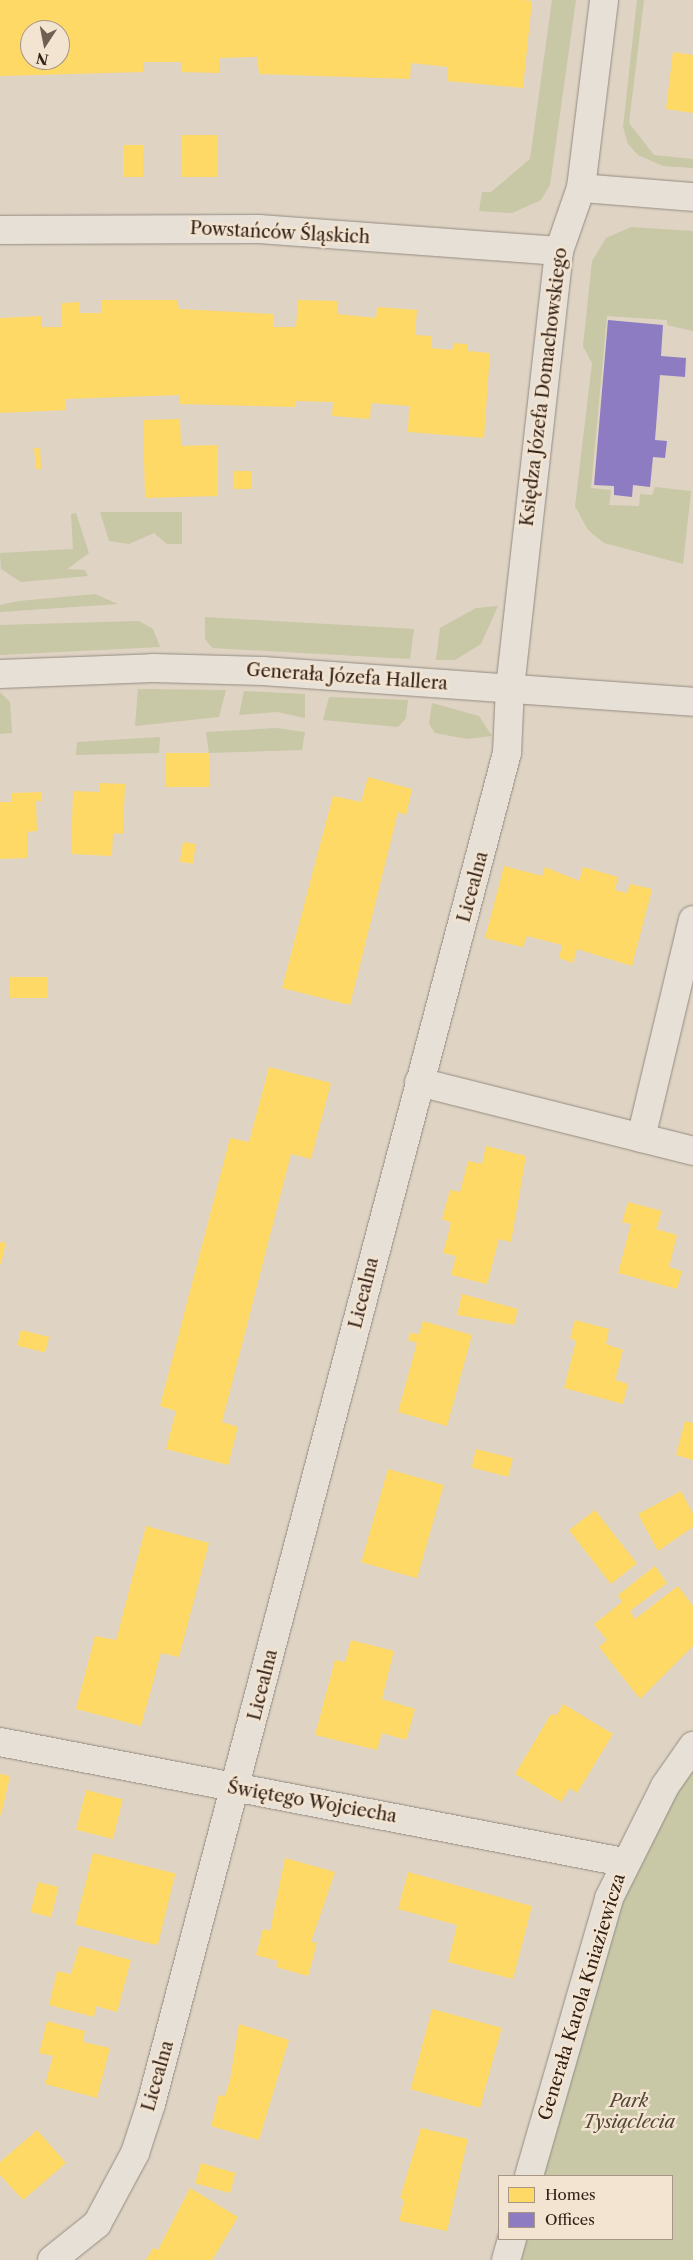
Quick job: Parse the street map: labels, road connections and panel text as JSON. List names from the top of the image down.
{
  "streets": {
    "street": [
      "Powstańców Śląskich",
      "Księdza Józefa Domachowskiego",
      "Generała Józefa Hallera",
      "Licealna",
      "Świętego Wojciecha",
      "Generała Karola Kniaziewicza"
    ]
  },
  "crossings": [
    ["Powstańców Śląskich", "Księdza Józefa Domachowskiego"],
    ["Księdza Józefa Domachowskiego", "Generała Józefa Hallera"],
    ["Księdza Józefa Domachowskiego", "Licealna"],
    ["Generała Józefa Hallera", "Licealna"],
    ["Licealna", "Świętego Wojciecha"],
    ["Świętego Wojciecha", "Generała Karola Kniaziewicza"]
  ],
  "parks": ["Park Tysiąclecia"],
  "legend": ["Homes", "Offices"],
  "north": "bottom"
}
